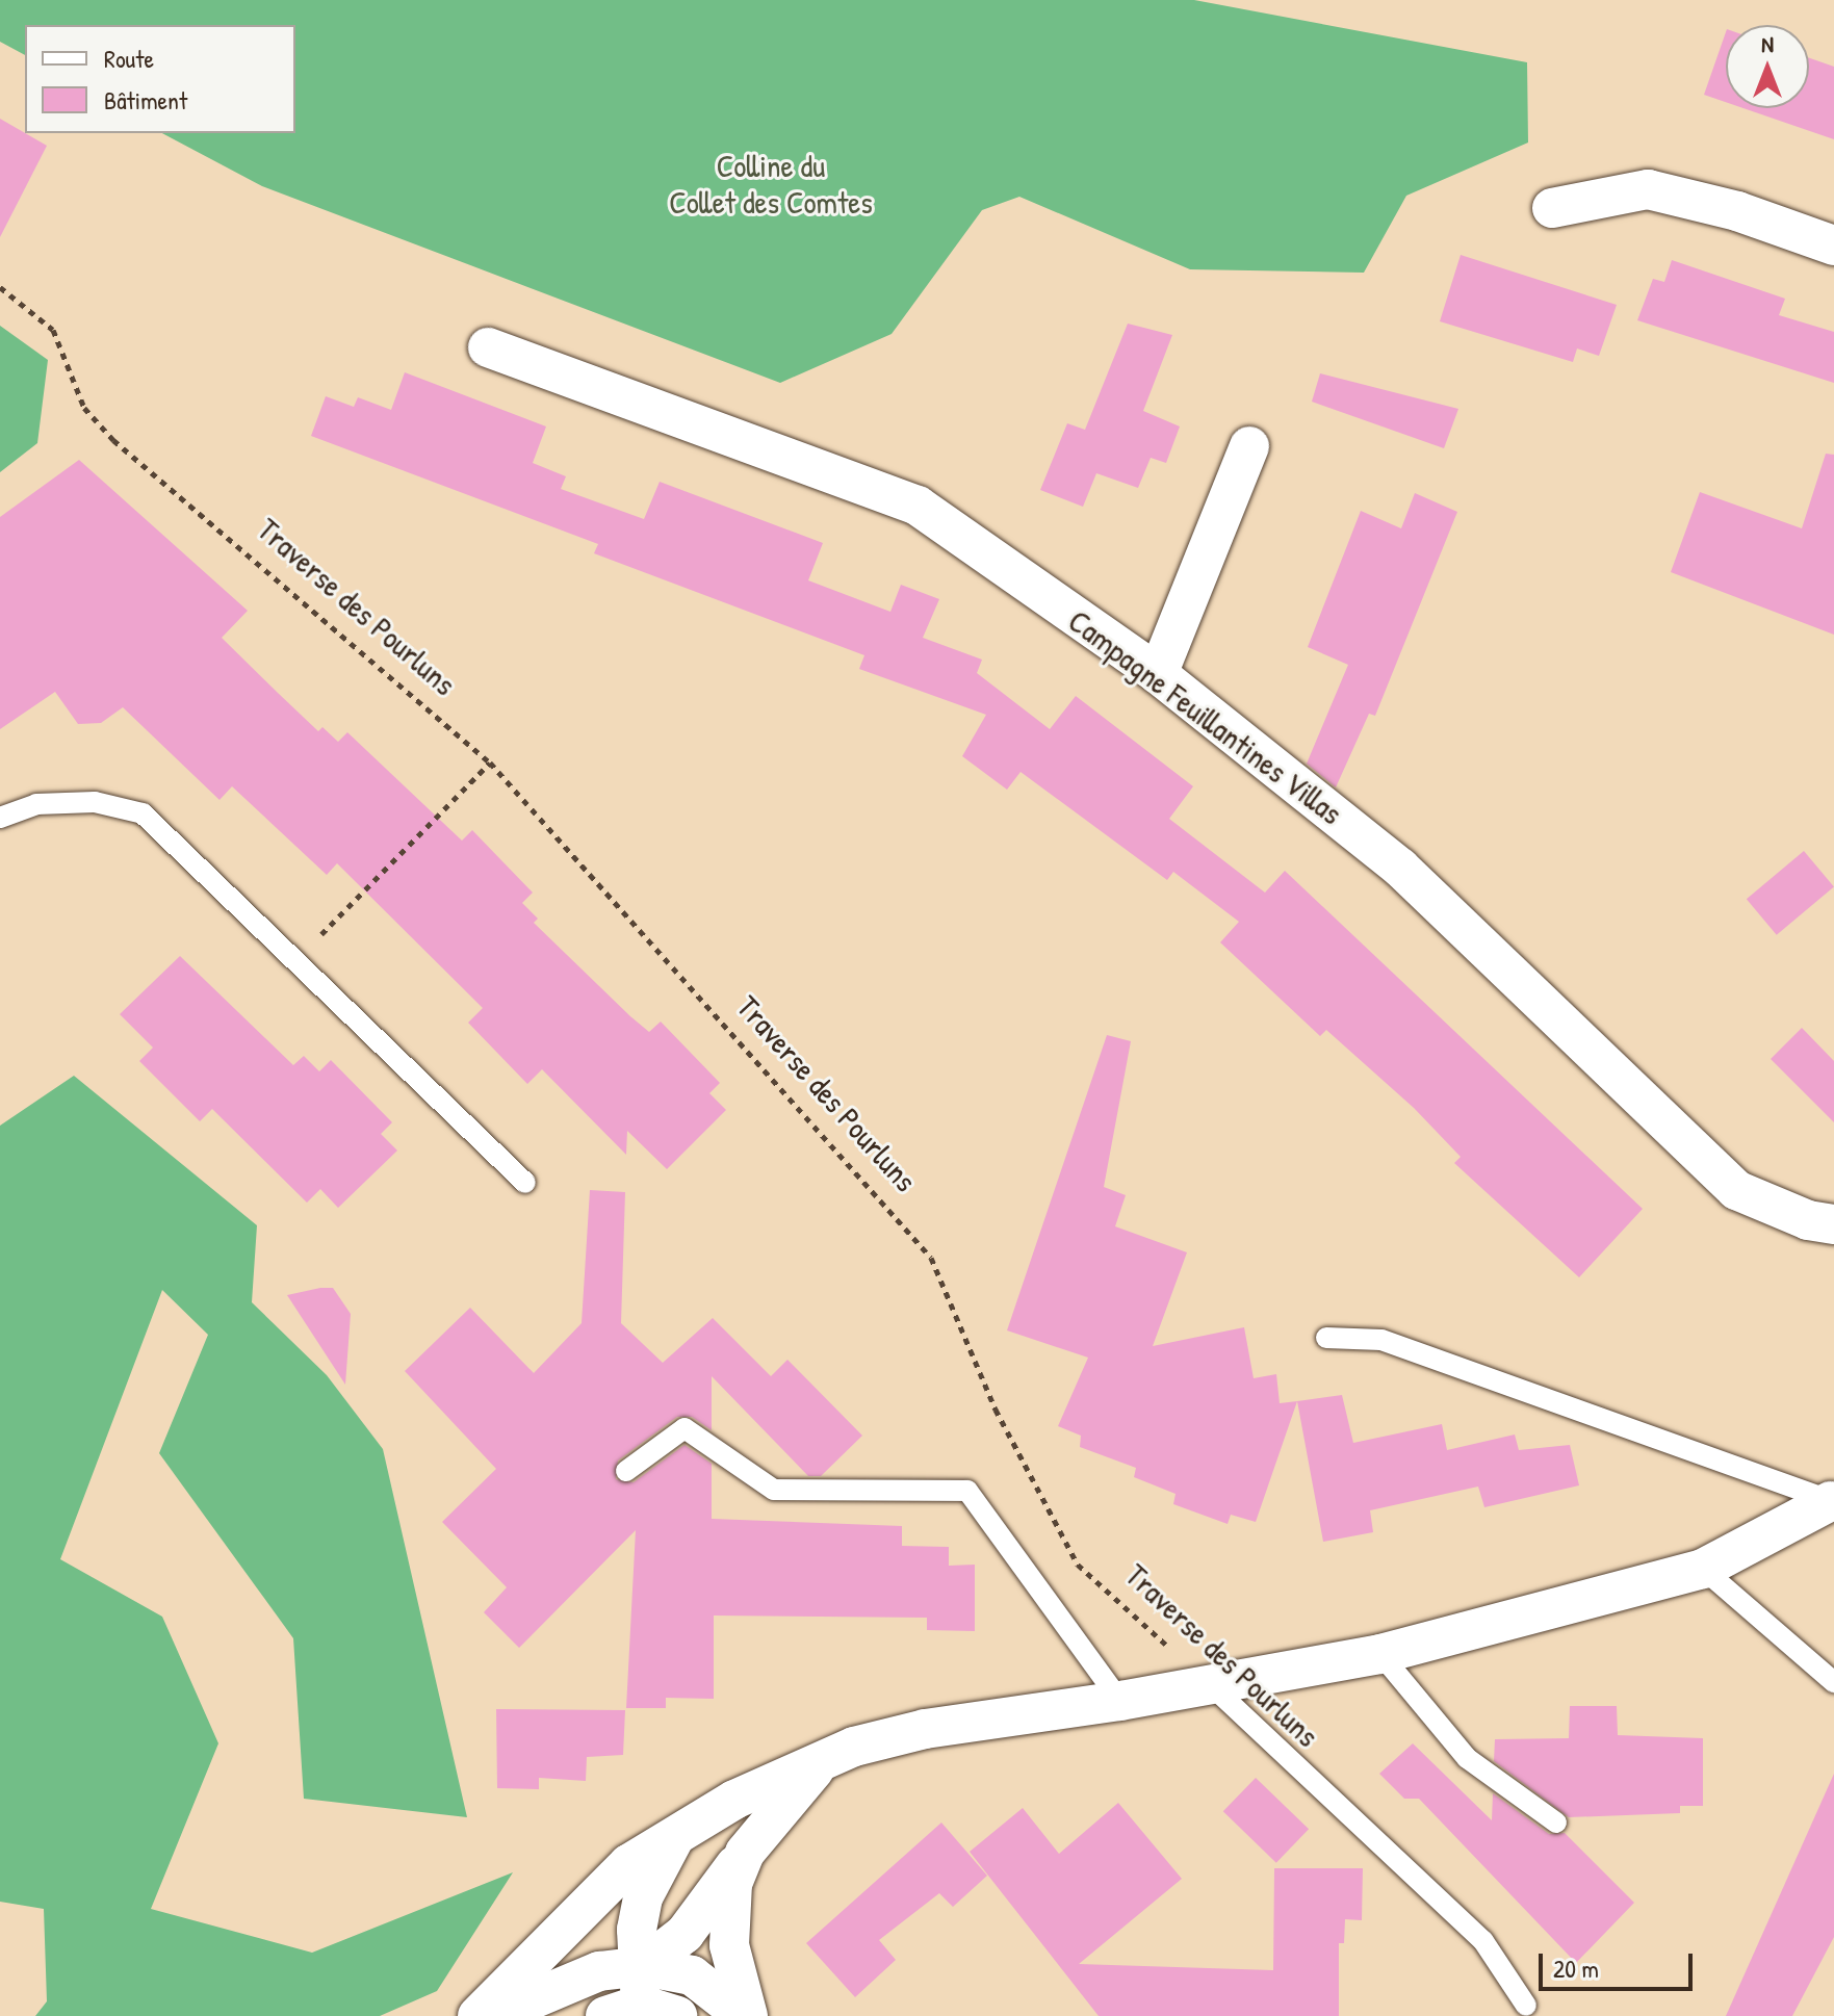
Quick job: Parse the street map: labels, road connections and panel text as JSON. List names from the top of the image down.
{
  "streets": {
    "street": ["Campagne Feuillantines Villas"],
    "lane": ["Traverse des Pourluns"]
  },
  "parks": ["Colline du Collet des Comtes"],
  "legend": ["Route", "Bâtiment"],
  "scale_bar": "20 m",
  "north": "top"
}
